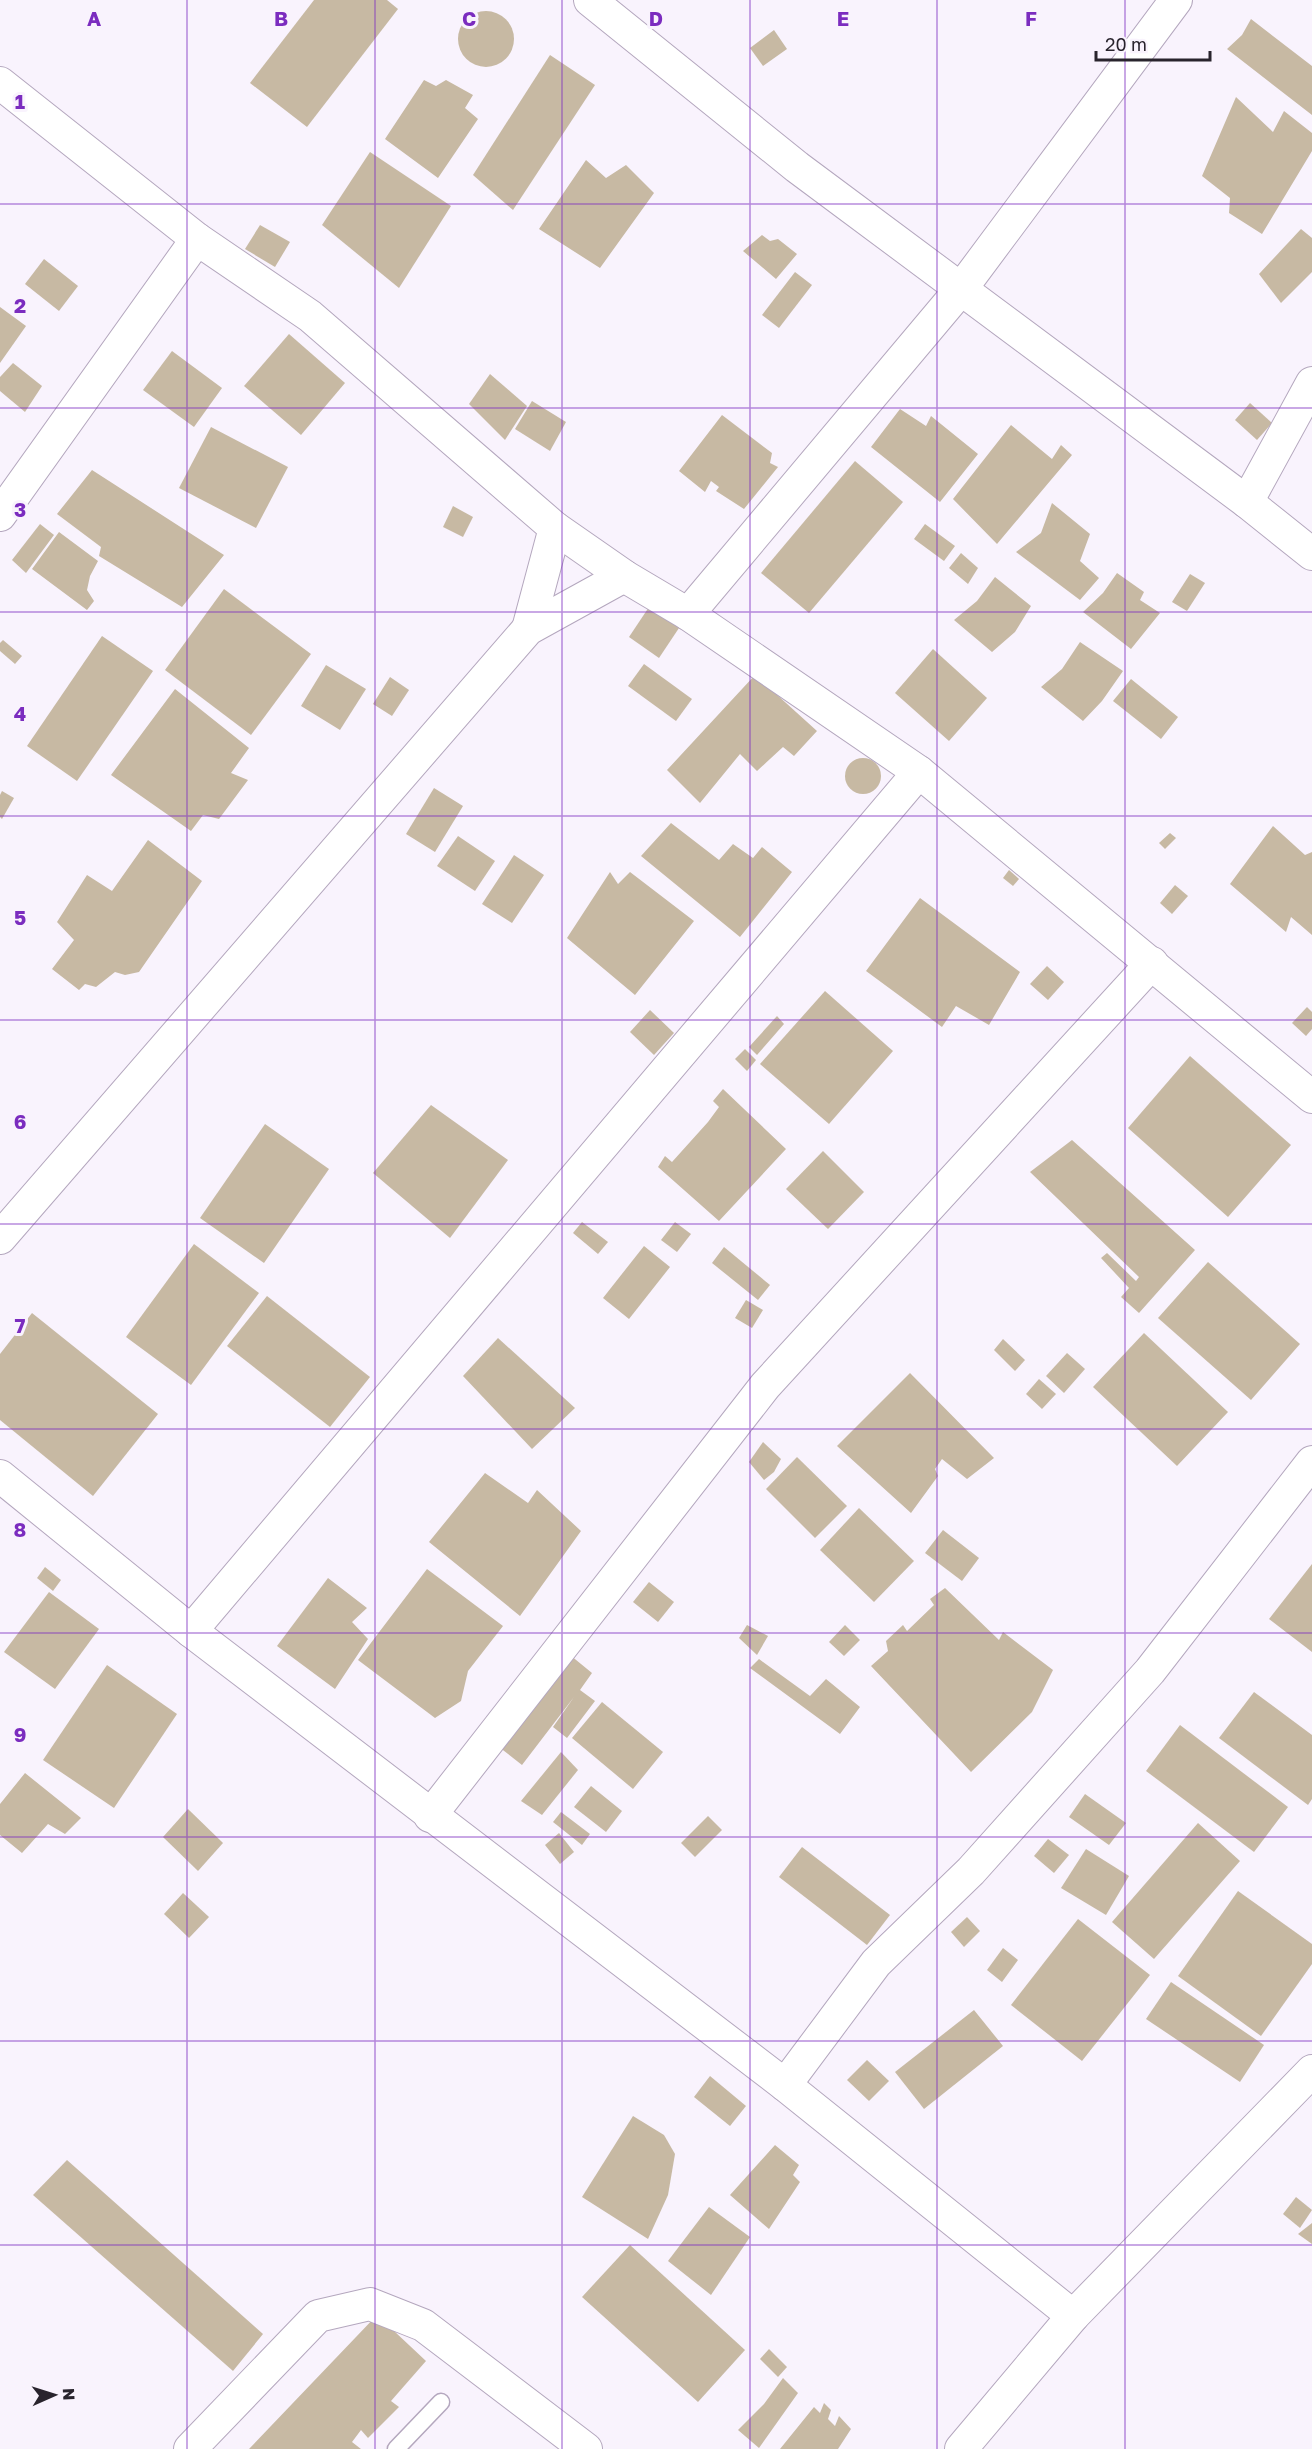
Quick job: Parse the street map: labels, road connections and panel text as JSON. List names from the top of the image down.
{
  "scale_bar": "20 m",
  "north": "right",
  "grid": {
    "columns": [
      "A",
      "B",
      "C",
      "D",
      "E",
      "F"
    ],
    "rows": [
      "1",
      "2",
      "3",
      "4",
      "5",
      "6",
      "7",
      "8",
      "9"
    ]
  }
}
